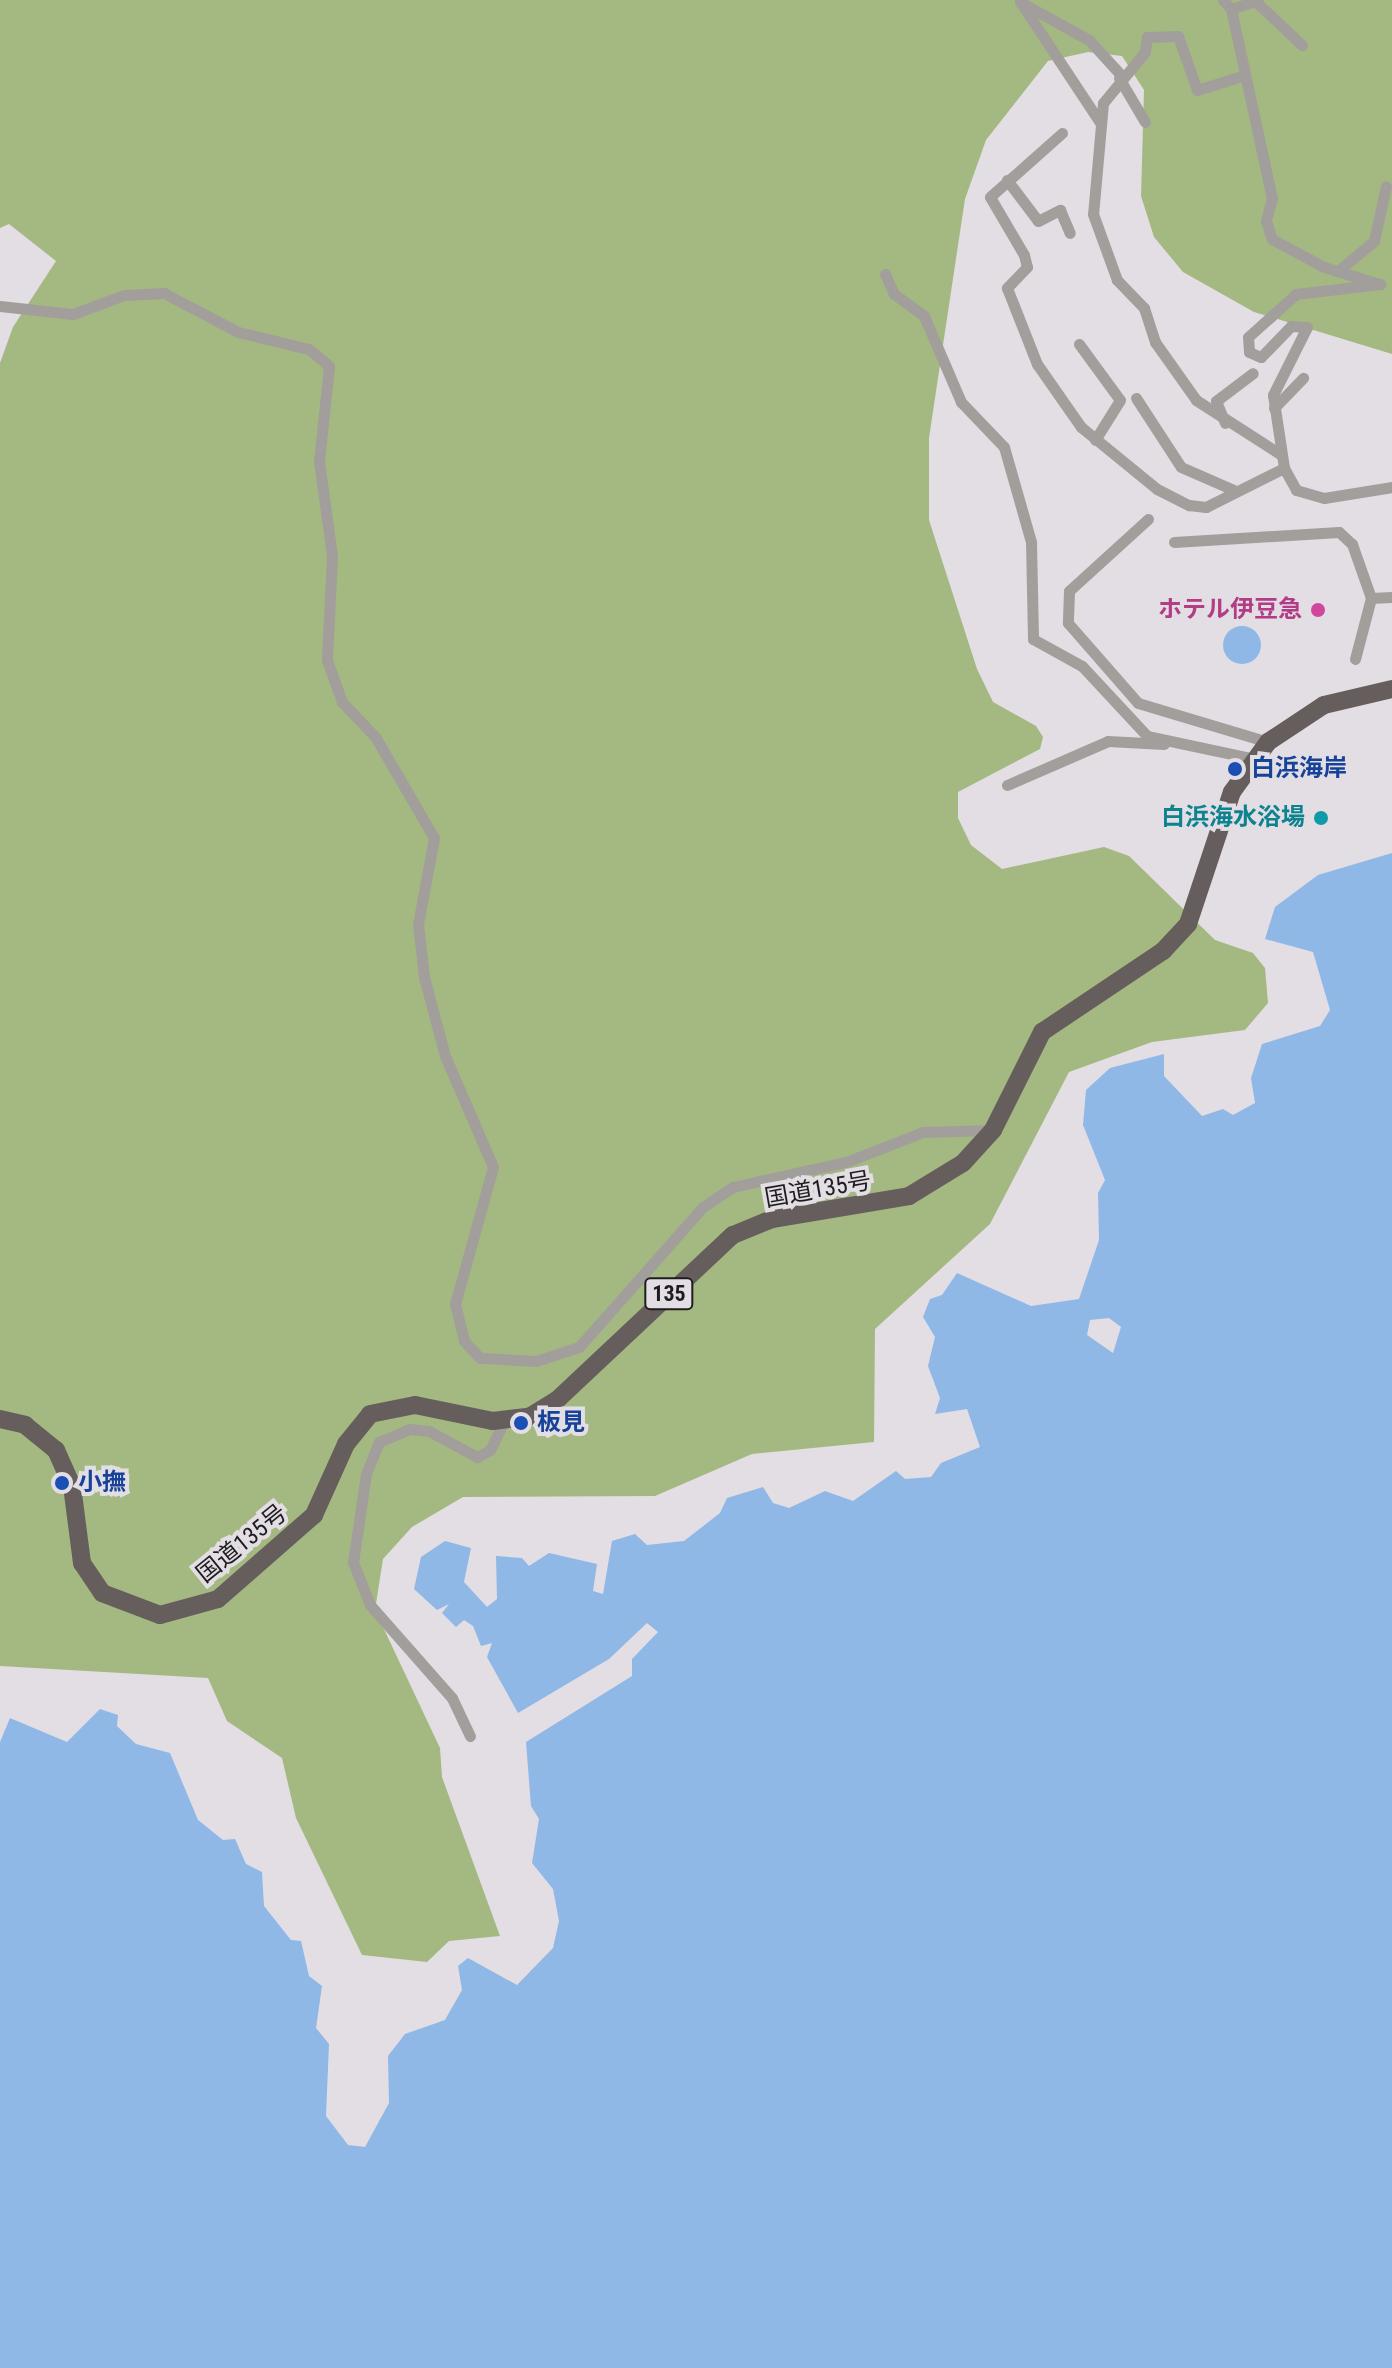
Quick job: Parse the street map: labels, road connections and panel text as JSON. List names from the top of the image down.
{
  "streets": {
    "highway": ["国道135号", "135"]
  },
  "places": [
    "ホテル伊豆急",
    "白浜海岸",
    "白浜海水浴場",
    "板見",
    "小撫"
  ]
}
